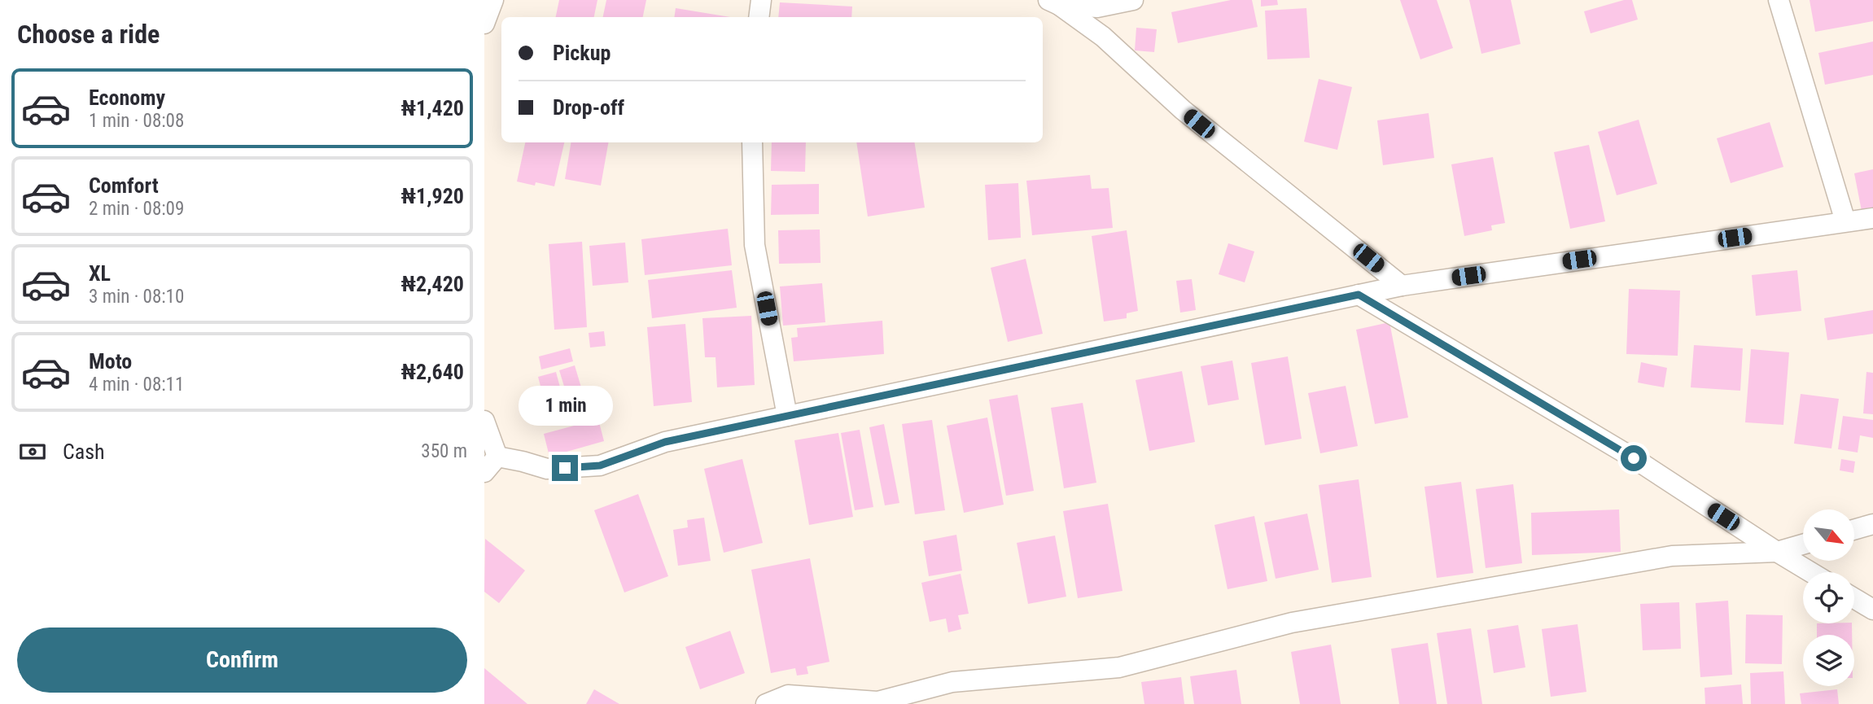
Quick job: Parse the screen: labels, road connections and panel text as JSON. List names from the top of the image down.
{
  "north": "bottom right",
  "page": {
    "heading": "Choose a ride",
    "banner": ["Pickup", "Drop-off"],
    "list": [
      {
        "name": "Economy",
        "note": "1 min · 08:08",
        "value": "₦1,420"
      },
      {
        "name": "Comfort",
        "note": "2 min · 08:09",
        "value": "₦1,920"
      },
      {
        "name": "XL",
        "note": "3 min · 08:10",
        "value": "₦2,420"
      },
      {
        "name": "Moto",
        "note": "4 min · 08:11",
        "value": "₦2,640"
      }
    ],
    "bubble": "1 min",
    "pay": ["Cash", "350 m"],
    "buttons": "Confirm"
  }
}
